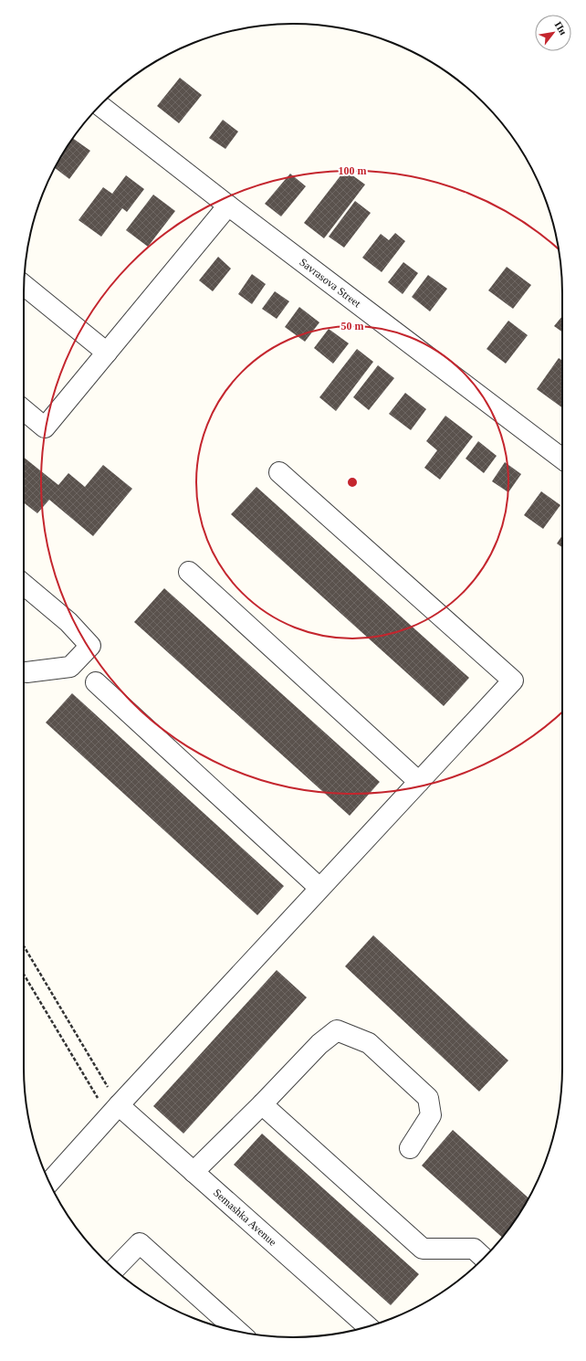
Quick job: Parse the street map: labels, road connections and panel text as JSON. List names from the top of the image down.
{
  "streets": {
    "street": ["Savrasova Street", "Semashka Avenue"]
  },
  "north": "top right",
  "rings": ["100 m", "50 m"]
}
